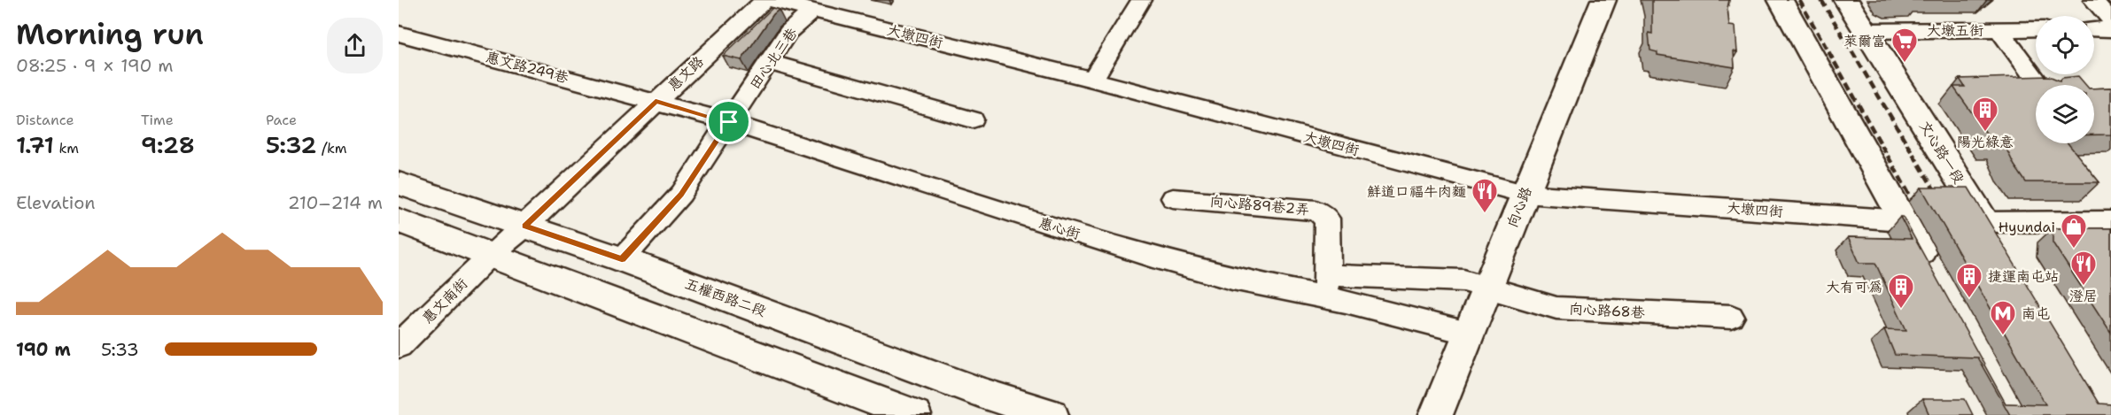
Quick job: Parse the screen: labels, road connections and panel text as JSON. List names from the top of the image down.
{
  "streets": {
    "main road": ["文心路一段", "向心路", "五權西路二段"],
    "street": [
      "大墩五街",
      "大墩四街",
      "田心北三巷",
      "惠文路249巷",
      "惠文路",
      "向心路89巷2弄",
      "惠心街",
      "惠文南街",
      "向心路68巷"
    ]
  },
  "crossings": [
    ["大墩五街", "文心路一段"],
    ["大墩四街", "田心北三巷"],
    ["大墩四街", "向心路"],
    ["田心北三巷", "惠心街"],
    ["田心北三巷", "五權西路二段"],
    ["惠文路249巷", "惠文路"],
    ["惠文路249巷", "惠心街"],
    ["惠文路", "惠心街"],
    ["惠文路", "五權西路二段"],
    ["惠文路", "惠文南街"],
    ["向心路89巷2弄", "惠心街"],
    ["向心路", "惠心街"],
    ["向心路", "向心路68巷"],
    ["惠心街", "向心路68巷"]
  ],
  "places": {
    "supermarket": ["萊爾富"],
    "building": ["陽光綠意", "捷運南屯站", "大有可為"],
    "restaurant": ["鮮道口福牛肉麵", "澄居"],
    "shop": ["Hyundai"],
    "metro station": ["南屯"]
  },
  "page": {
    "heading": ["Morning run", "08:25 · 9 × 190 m"],
    "stats": [
      ["Distance", "1.71 km"],
      ["Time", "9:28"],
      ["Pace", "5:32 /km"]
    ],
    "chart": ["Elevation", "210–214 m"],
    "list": [
      {
        "name": "190 m",
        "note": "5:33"
      }
    ]
  }
}
